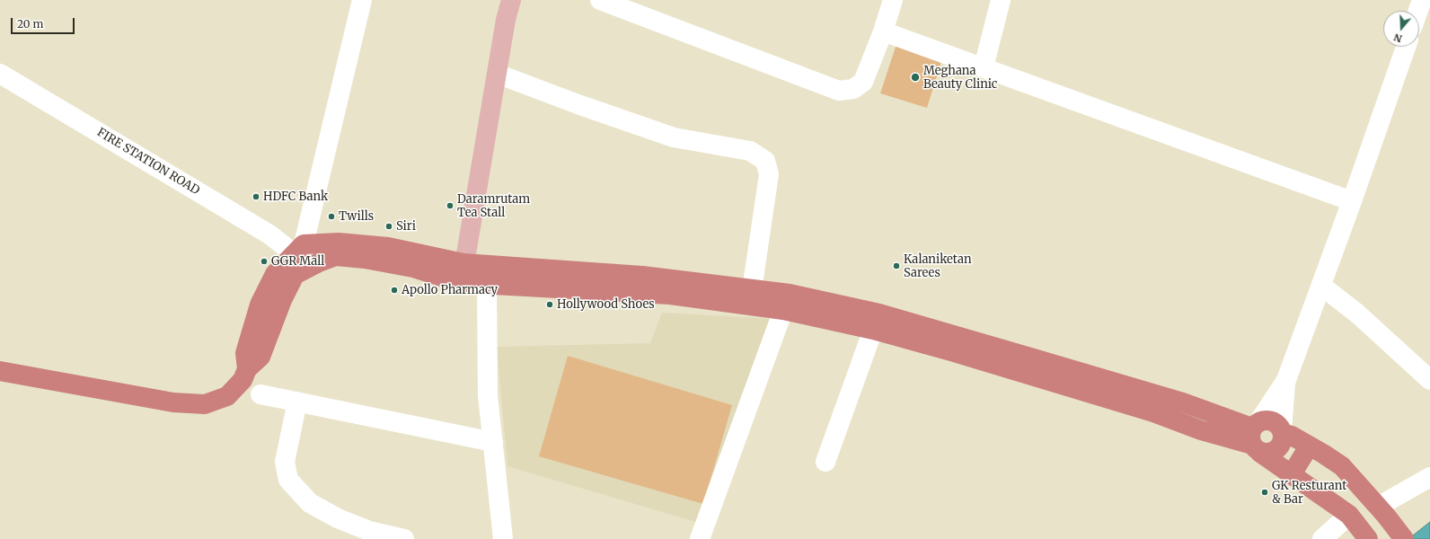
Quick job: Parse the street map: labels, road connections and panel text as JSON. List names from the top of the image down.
{
  "streets": {
    "street": ["FIRE STATION ROAD"]
  },
  "places": [
    "Meghana Beauty Clinic",
    "HDFC Bank",
    "Daramrutam Tea Stall",
    "Twills",
    "Siri",
    "GGR Mall",
    "Kalaniketan Sarees",
    "Apollo Pharmacy",
    "Hollywood Shoes",
    "GK Resturant & Bar"
  ],
  "scale_bar": "20 m",
  "north": "bottom"
}
